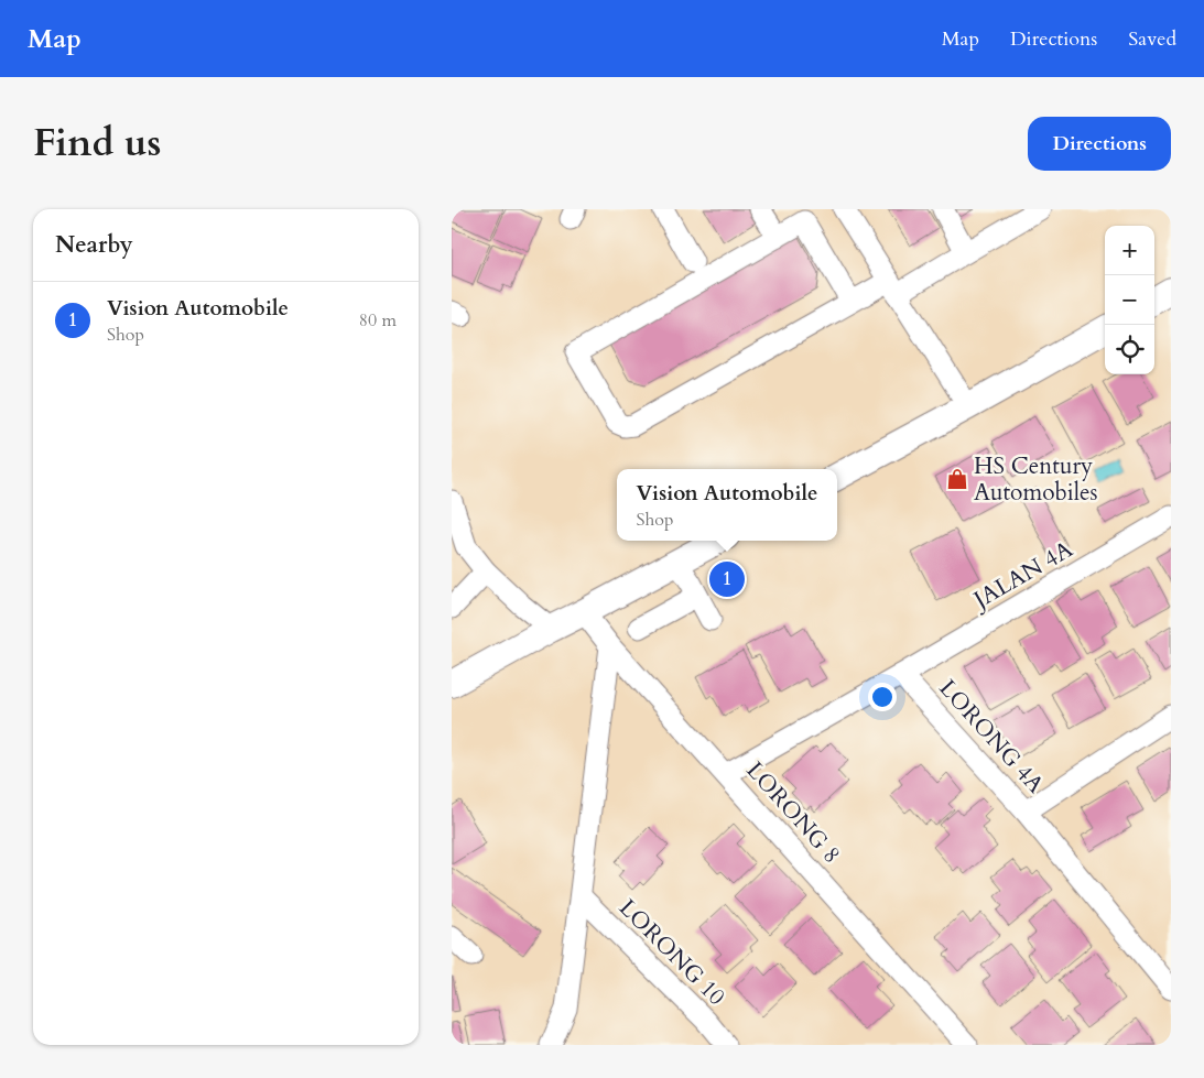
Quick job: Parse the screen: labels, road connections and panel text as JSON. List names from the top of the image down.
{
  "streets": {
    "street": [
      "JALAN 4A",
      "LORONG 4A",
      "LORONG 8",
      "LORONG 10"
    ]
  },
  "crossings": [
    ["JALAN 4A", "LORONG 4A"]
  ],
  "places": {
    "shop": ["HS Century Automobiles"]
  },
  "page": {
    "header": "Map",
    "nav": ["Map", "Directions", "Saved"],
    "title": "Find us",
    "buttons": "Directions",
    "heading": "Nearby",
    "map_buttons": ["+", "−"],
    "list": [
      {
        "mark": "1",
        "name": "Vision Automobile",
        "note": "Shop",
        "value": "80 m"
      }
    ],
    "popup": ["Vision Automobile", "Shop"],
    "pins": "1"
  }
}
